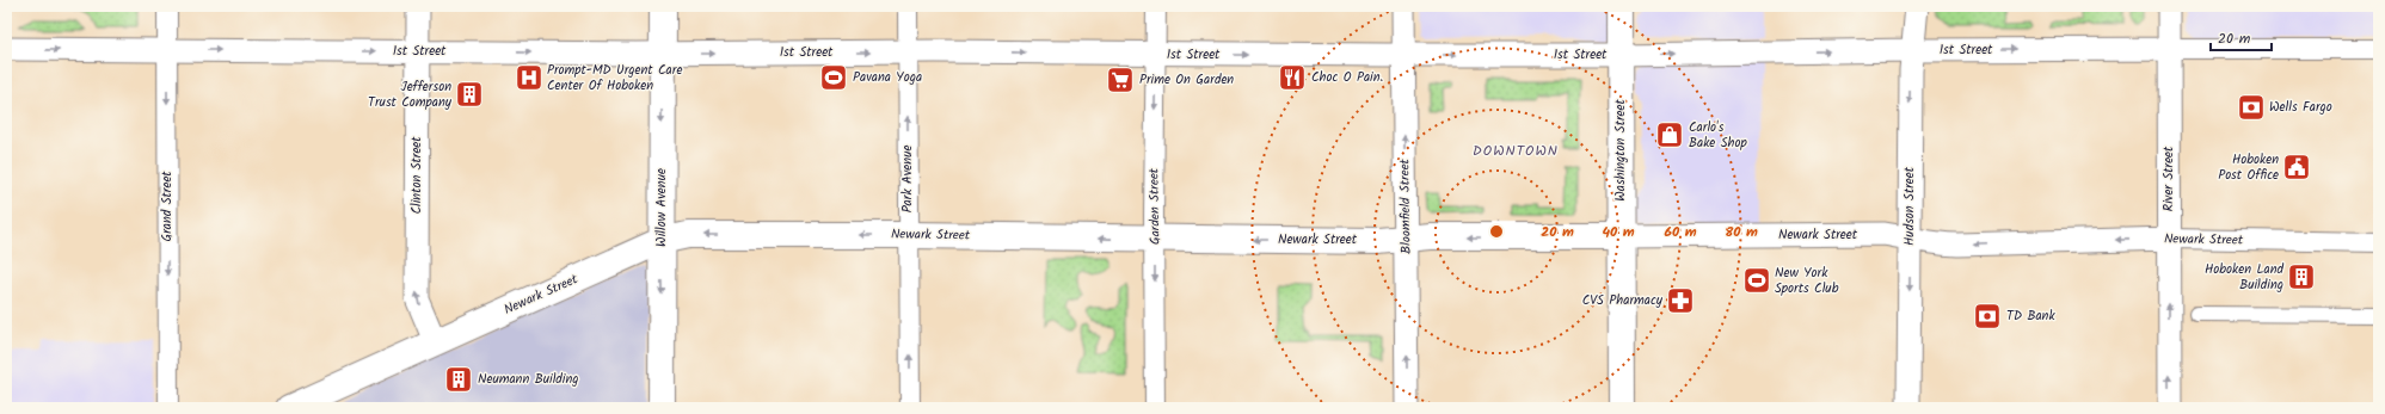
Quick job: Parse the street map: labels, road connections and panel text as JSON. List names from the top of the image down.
{
  "streets": {
    "main road": ["Washington Street", "Willow Avenue", "Newark Street"],
    "street": [
      "1st Street",
      "Clinton Street",
      "Park Avenue",
      "River Street",
      "Grand Street",
      "Garden Street",
      "Bloomfield Street",
      "Hudson Street"
    ]
  },
  "crossings": [
    ["1st Street", "Washington Street"],
    ["1st Street", "Clinton Street"],
    ["1st Street", "Park Avenue"],
    ["1st Street", "River Street"],
    ["1st Street", "Grand Street"],
    ["1st Street", "Garden Street"],
    ["1st Street", "Bloomfield Street"],
    ["1st Street", "Hudson Street"],
    ["1st Street", "Willow Avenue"],
    ["Washington Street", "Newark Street"],
    ["Clinton Street", "Newark Street"],
    ["Park Avenue", "Newark Street"],
    ["River Street", "Newark Street"],
    ["Garden Street", "Newark Street"],
    ["Bloomfield Street", "Newark Street"],
    ["Hudson Street", "Newark Street"],
    ["Willow Avenue", "Newark Street"]
  ],
  "one_way": [
    "1st Street",
    "Clinton Street",
    "Park Avenue",
    "River Street",
    "Grand Street",
    "Garden Street",
    "Bloomfield Street",
    "Hudson Street",
    "Willow Avenue",
    "Newark Street"
  ],
  "districts": ["DOWNTOWN"],
  "places": {
    "hospital": ["Prompt-MD Urgent Care Center Of Hoboken"],
    "sports": ["Pavana Yoga", "New York Sports Club"],
    "restaurant": ["Choc O Pain."],
    "supermarket": ["Prime On Garden"],
    "building": ["Jefferson Trust Company", "Hoboken Land Building", "Neumann Building"],
    "bank": ["Wells Fargo", "TD Bank"],
    "shop": ["Carlo's Bake Shop"],
    "public building": ["Hoboken Post Office"],
    "pharmacy": ["CVS Pharmacy"]
  },
  "scale_bar": "20 m",
  "rings": [
    "20 m",
    "40 m",
    "60 m",
    "80 m"
  ]
}
